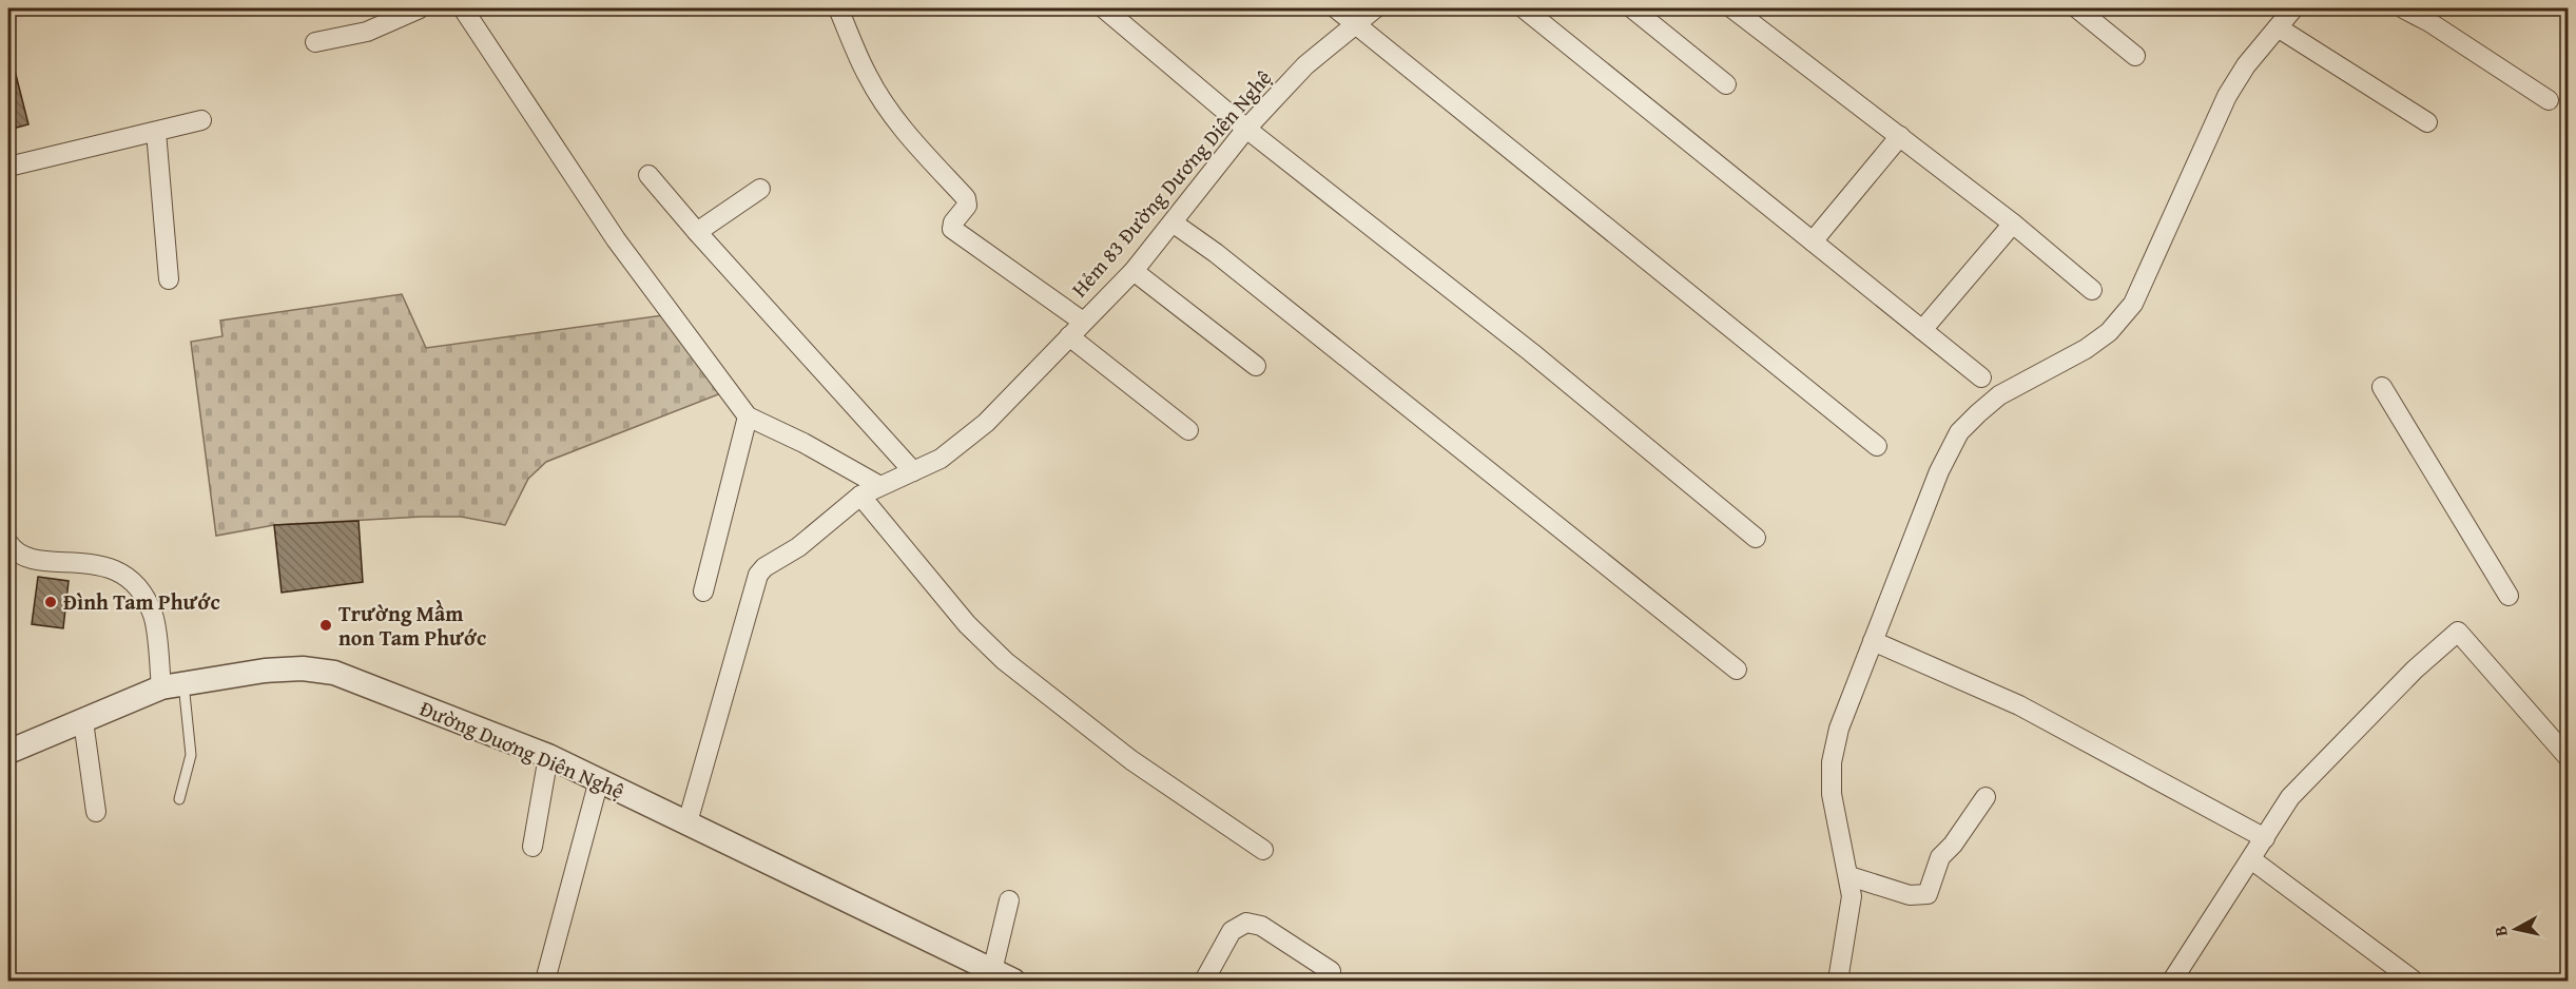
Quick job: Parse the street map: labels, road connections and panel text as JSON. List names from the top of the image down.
{
  "streets": {
    "street": ["Hẻm 83 Đường Dương Diên Nghệ", "Đường Duơng Diên Nghệ"]
  },
  "crossings": [
    ["Hẻm 83 Đường Dương Diên Nghệ", "Đường Duơng Diên Nghệ"]
  ],
  "places": ["Đình Tam Phước", "Trường Mầm non Tam Phước"],
  "north": "left"
}
